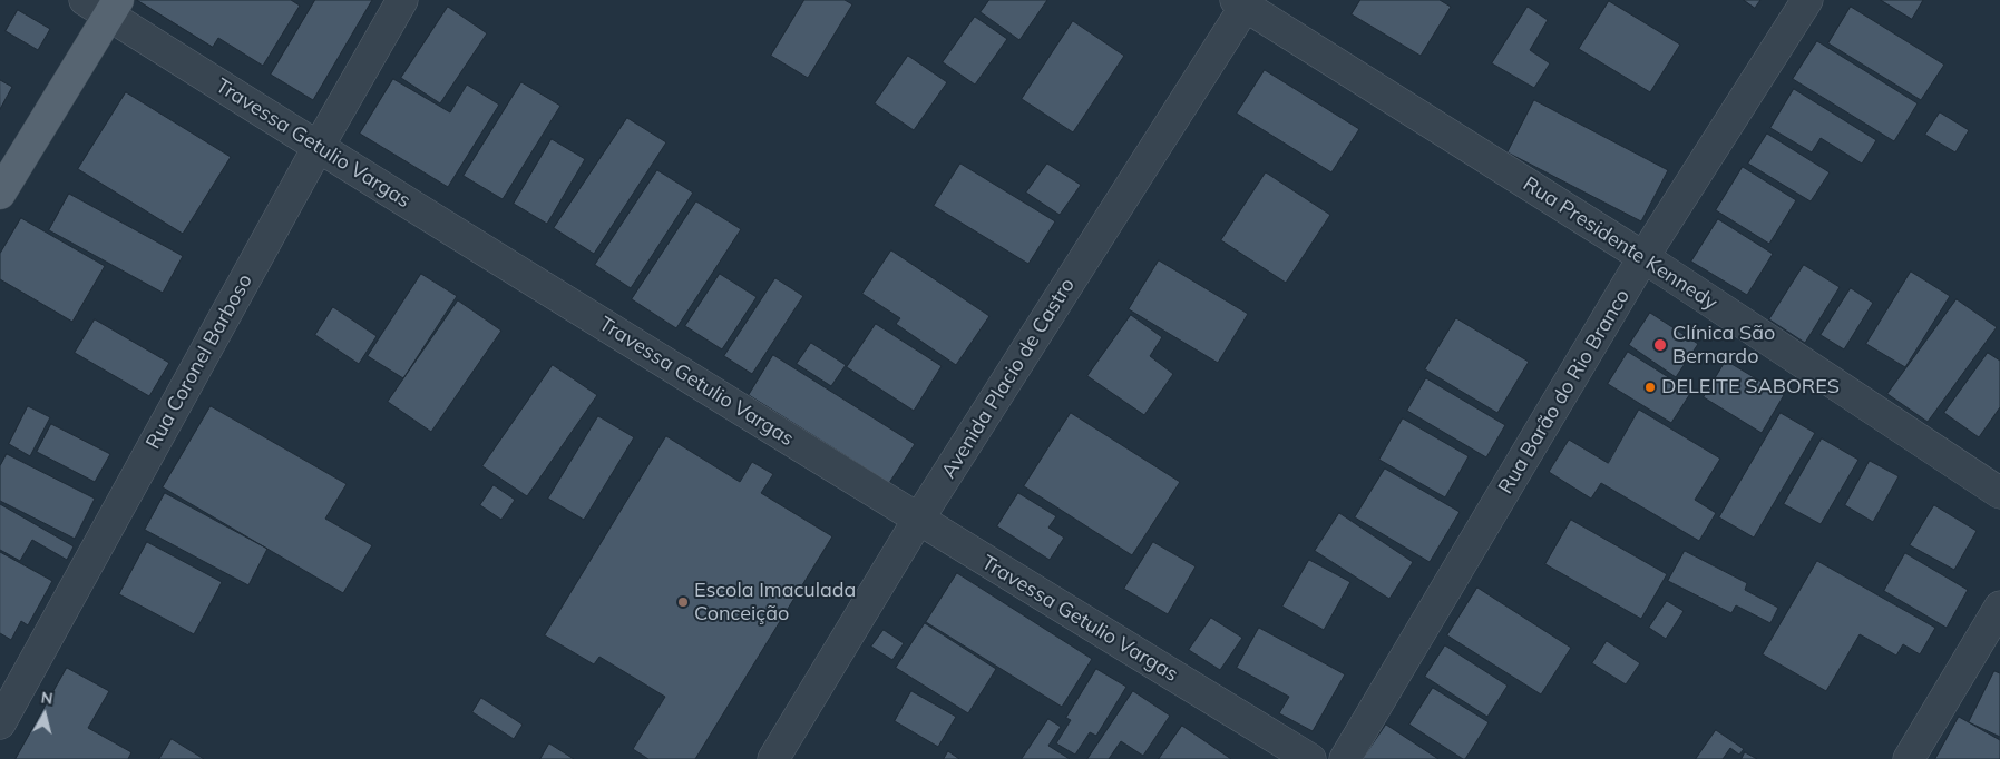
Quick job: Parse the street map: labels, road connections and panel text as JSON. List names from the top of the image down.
{
  "streets": {
    "street": [
      "Travessa Getulio Vargas",
      "Rua Presidente Kennedy",
      "Rua Coronel Barboso",
      "Avenida Placio de Castro",
      "Rua Barão do Rio Branco"
    ]
  },
  "crossings": [
    ["Travessa Getulio Vargas", "Rua Coronel Barboso"],
    ["Travessa Getulio Vargas", "Avenida Placio de Castro"],
    ["Rua Presidente Kennedy", "Avenida Placio de Castro"],
    ["Rua Presidente Kennedy", "Rua Barão do Rio Branco"]
  ],
  "places": ["Clínica São Bernardo", "DELEITE SABORES", "Escola Imaculada Conceição"],
  "north": "top"
}
